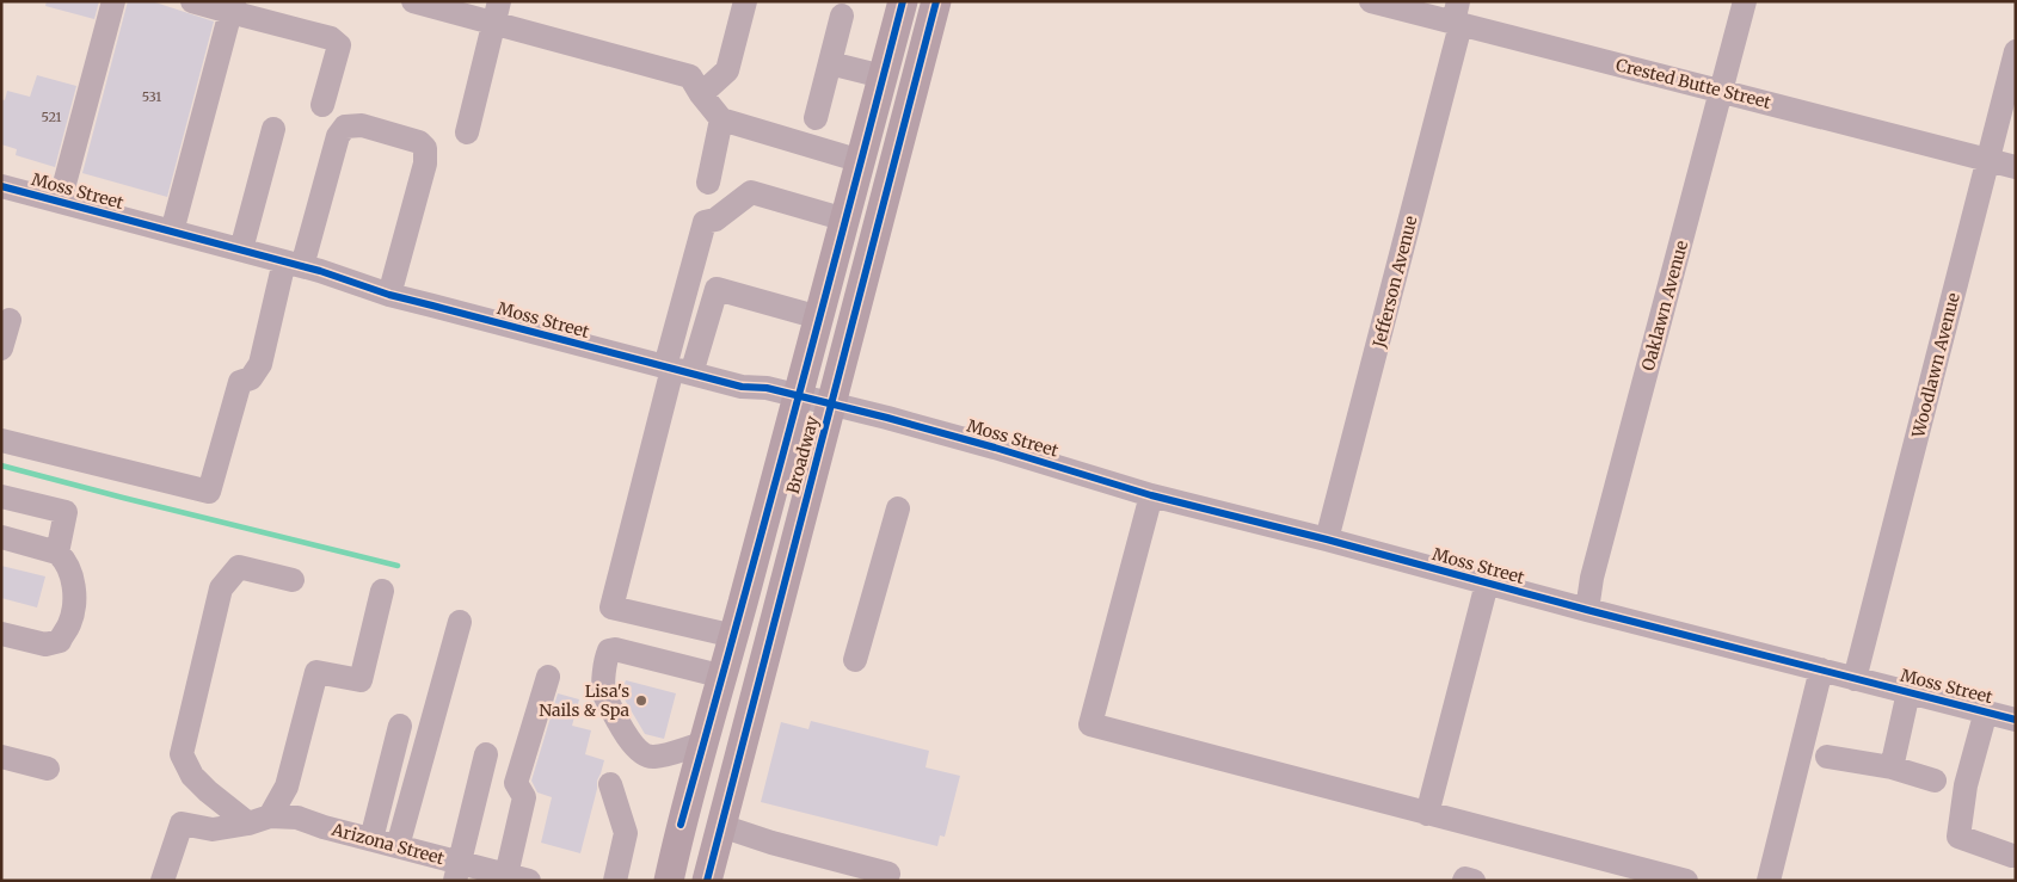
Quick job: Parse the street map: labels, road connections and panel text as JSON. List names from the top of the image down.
{
  "streets": {
    "main road": ["Broadway"],
    "street": [
      "Crested Butte Street",
      "Moss Street",
      "Jefferson Avenue",
      "Oaklawn Avenue",
      "Woodlawn Avenue",
      "Arizona Street"
    ]
  },
  "crossings": [
    ["Crested Butte Street", "Jefferson Avenue"],
    ["Crested Butte Street", "Oaklawn Avenue"],
    ["Crested Butte Street", "Woodlawn Avenue"],
    ["Moss Street", "Jefferson Avenue"],
    ["Moss Street", "Oaklawn Avenue"],
    ["Moss Street", "Woodlawn Avenue"],
    ["Moss Street", "Broadway"]
  ],
  "places": ["Lisa's Nails & Spa"],
  "house_numbers": ["531", "521"]
}
